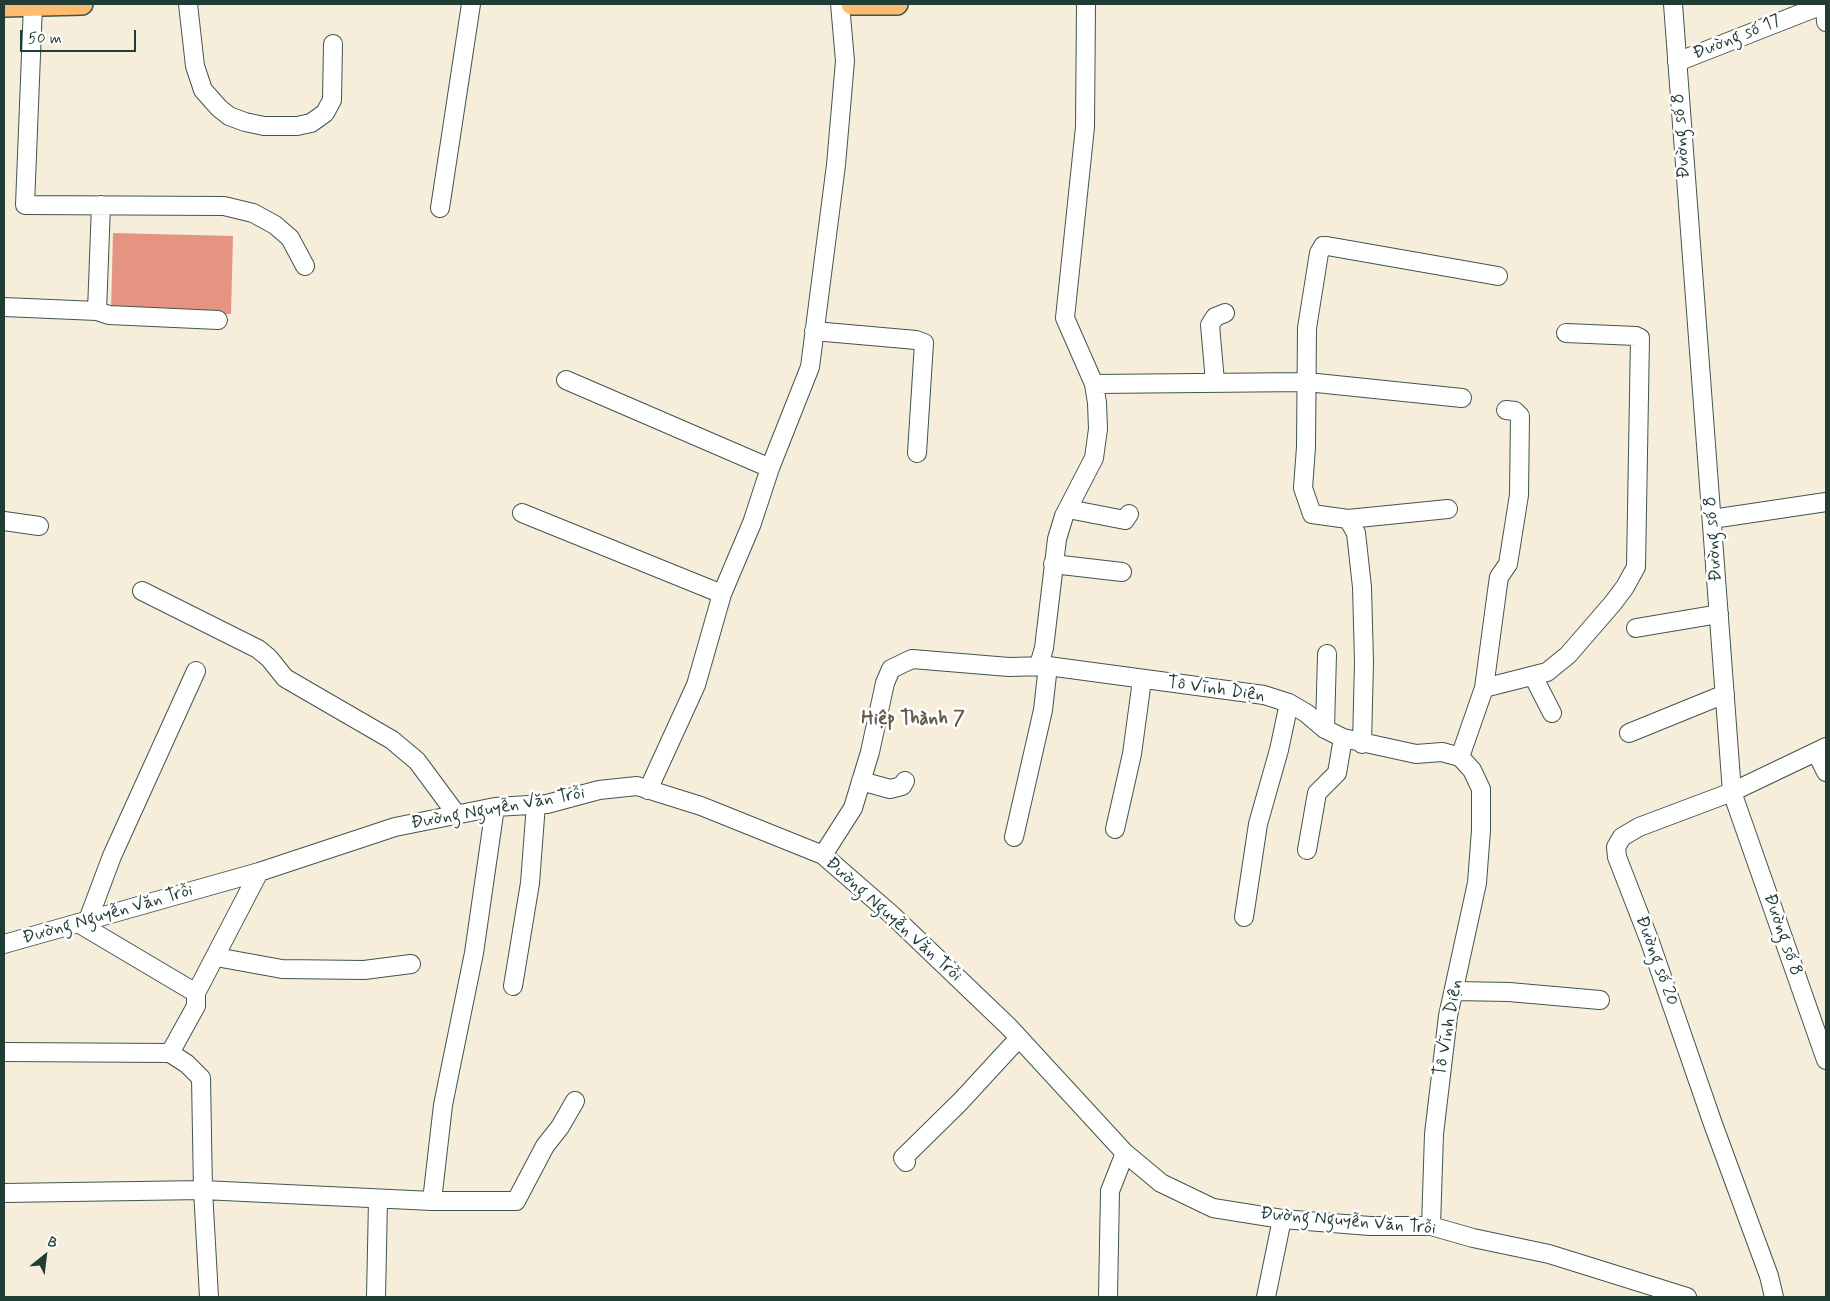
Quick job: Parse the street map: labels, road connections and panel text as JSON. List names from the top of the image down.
{
  "streets": {
    "street": [
      "Đường số 17",
      "Đường số 8",
      "Tô Vĩnh Diện",
      "Đường Nguyễn Văn Trỗi",
      "Đường số 20"
    ]
  },
  "crossings": [
    ["Đường số 17", "Đường số 8"],
    ["Đường số 8", "Đường số 20"],
    ["Tô Vĩnh Diện", "Đường Nguyễn Văn Trỗi"]
  ],
  "districts": ["Hiệp Thành 7"],
  "scale_bar": "50 m",
  "north": "top right"
}
